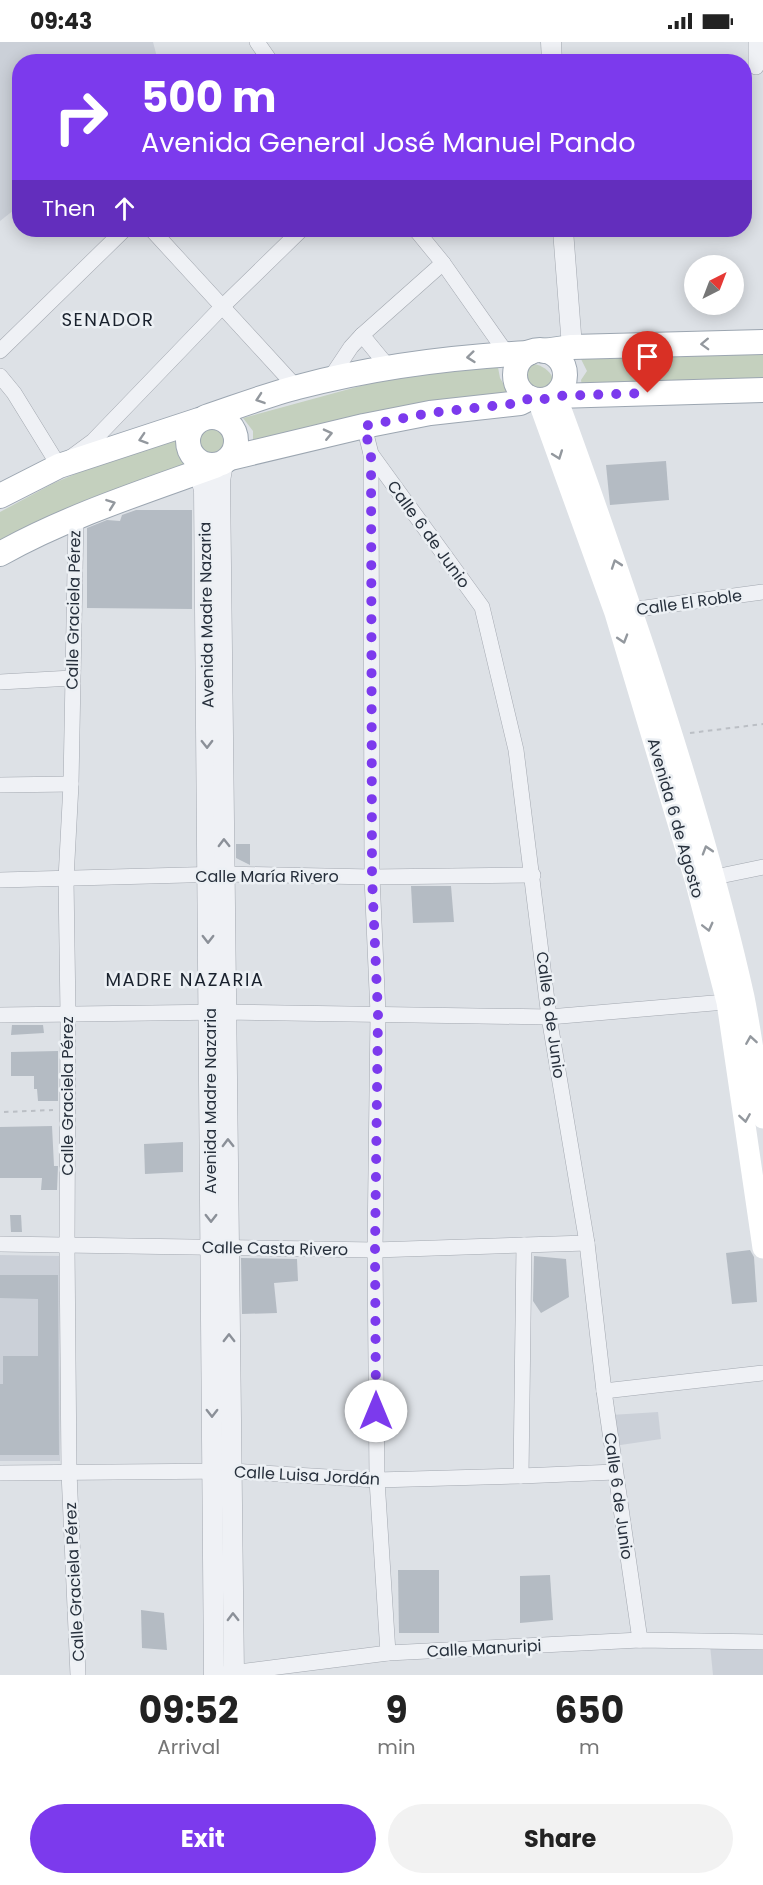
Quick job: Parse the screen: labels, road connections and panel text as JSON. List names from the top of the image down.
{
  "streets": {
    "main road": ["Avenida 6 de Agosto"],
    "street": [
      "Calle 6 de Junio",
      "Calle El Roble",
      "Calle Graciela Pérez",
      "Avenida Madre Nazaria",
      "Calle María Rivero",
      "Calle Casta Rivero",
      "Calle Luisa Jordán",
      "Calle Manuripi"
    ]
  },
  "crossings": [
    ["Calle 6 de Junio", "Calle María Rivero"],
    ["Calle 6 de Junio", "Calle Casta Rivero"],
    ["Calle 6 de Junio", "Calle Luisa Jordán"],
    ["Calle 6 de Junio", "Calle Manuripi"],
    ["Calle El Roble", "Avenida 6 de Agosto"],
    ["Calle Graciela Pérez", "Calle María Rivero"],
    ["Calle Graciela Pérez", "Calle Casta Rivero"],
    ["Calle Graciela Pérez", "Calle Luisa Jordán"],
    ["Avenida Madre Nazaria", "Calle María Rivero"],
    ["Avenida Madre Nazaria", "Calle Casta Rivero"],
    ["Avenida Madre Nazaria", "Calle Luisa Jordán"],
    ["Avenida Madre Nazaria", "Calle Manuripi"]
  ],
  "districts": ["SENADOR", "MADRE NAZARIA"],
  "north": "top right",
  "page": {
    "status": "09:43",
    "turn": ["500 m", "Avenida General José Manuel Pando"],
    "then": "Then",
    "eta": [
      "09:52",
      "Arrival",
      "9",
      "min",
      "650",
      "m"
    ],
    "buttons": ["Exit", "Share"]
  }
}
